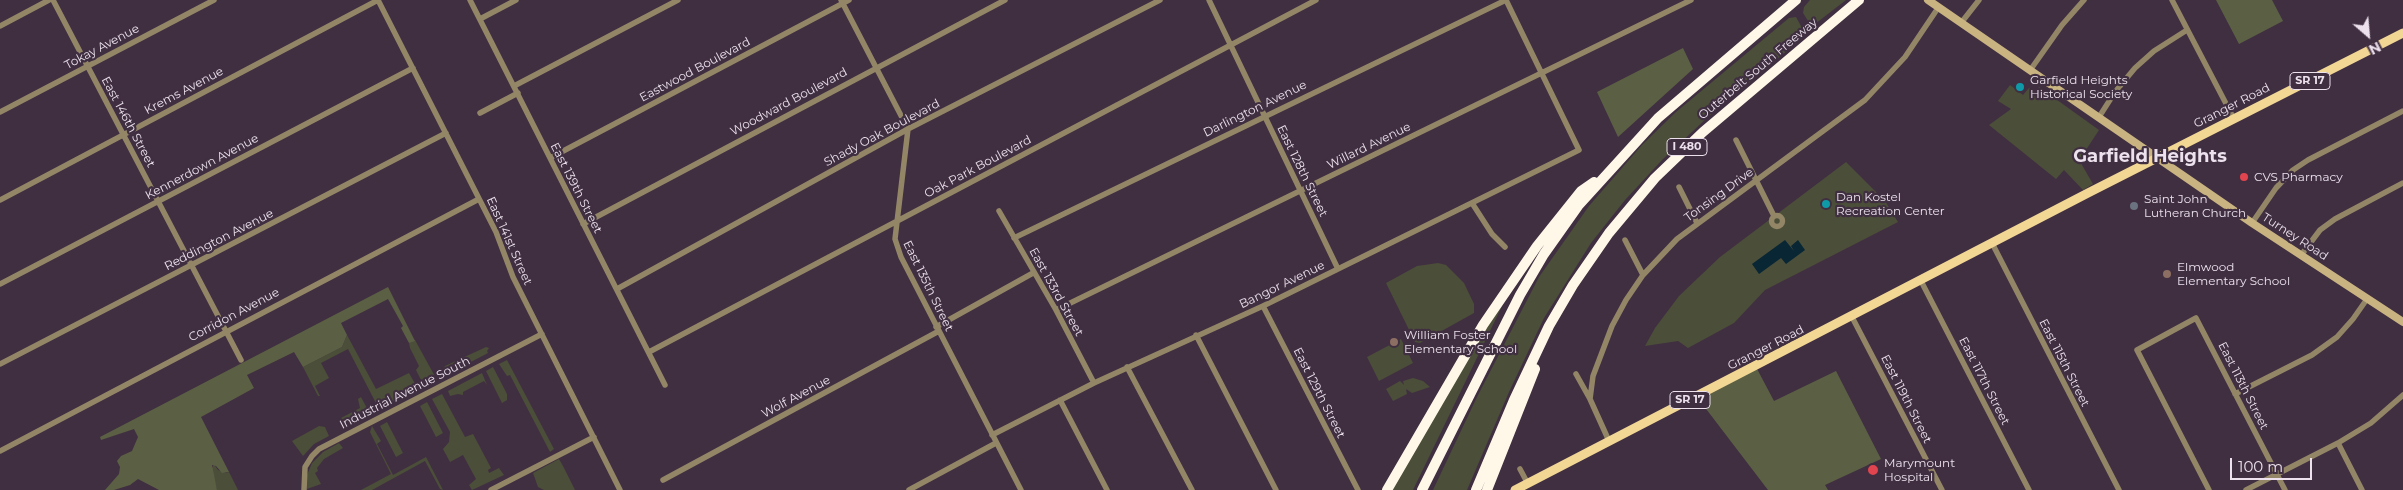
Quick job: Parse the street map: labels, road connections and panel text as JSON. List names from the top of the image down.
{
  "streets": {
    "highway": ["Outerbelt South Freeway", "I 480"],
    "main road": ["SR 17", "Granger Road", "Turney Road"],
    "street": [
      "Tokay Avenue",
      "Eastwood Boulevard",
      "Krems Avenue",
      "Woodward Boulevard",
      "Darlington Avenue",
      "East 146th Street",
      "Shady Oak Boulevard",
      "Willard Avenue",
      "Kennerdown Avenue",
      "Oak Park Boulevard",
      "East 128th Street",
      "East 139th Street",
      "Tonsing Drive",
      "Reddington Avenue",
      "East 141st Street",
      "Bangor Avenue",
      "East 135th Street",
      "East 133rd Street",
      "Corridon Avenue",
      "East 115th Street",
      "East 117th Street",
      "East 113th Street",
      "Industrial Avenue South",
      "East 129th Street",
      "Wolf Avenue",
      "East 119th Street"
    ]
  },
  "crossings": [
    ["Tokay Avenue", "East 146th Street"],
    ["Eastwood Boulevard", "East 139th Street"],
    ["Krems Avenue", "East 146th Street"],
    ["Krems Avenue", "East 141st Street"],
    ["Woodward Boulevard", "East 139th Street"],
    ["Granger Road", "Turney Road"],
    ["Granger Road", "East 115th Street"],
    ["Granger Road", "East 117th Street"],
    ["Granger Road", "East 119th Street"],
    ["Darlington Avenue", "East 128th Street"],
    ["Darlington Avenue", "East 133rd Street"],
    ["East 146th Street", "Kennerdown Avenue"],
    ["East 146th Street", "Reddington Avenue"],
    ["East 146th Street", "Corridon Avenue"],
    ["Shady Oak Boulevard", "East 139th Street"],
    ["Shady Oak Boulevard", "East 135th Street"],
    ["Willard Avenue", "East 128th Street"],
    ["Willard Avenue", "Bangor Avenue"],
    ["Willard Avenue", "East 133rd Street"],
    ["Kennerdown Avenue", "East 141st Street"],
    ["Oak Park Boulevard", "East 128th Street"],
    ["Oak Park Boulevard", "East 139th Street"],
    ["Oak Park Boulevard", "East 135th Street"],
    ["East 128th Street", "Bangor Avenue"],
    ["Tonsing Drive", "Turney Road"],
    ["Reddington Avenue", "East 141st Street"],
    ["East 141st Street", "Corridon Avenue"],
    ["East 141st Street", "Industrial Avenue South"],
    ["Bangor Avenue", "East 135th Street"],
    ["Bangor Avenue", "East 133rd Street"],
    ["Bangor Avenue", "East 129th Street"],
    ["East 135th Street", "Wolf Avenue"],
    ["East 133rd Street", "Wolf Avenue"]
  ],
  "districts": ["Garfield Heights"],
  "places": [
    "Garfield Heights Historical Society",
    "CVS Pharmacy",
    "Dan Kostel Recreation Center",
    "Saint John Lutheran Church",
    "Elmwood Elementary School",
    "William Foster Elementary School",
    "Marymount Hospital"
  ],
  "scale_bar": "100 m",
  "north": "bottom right"
}
